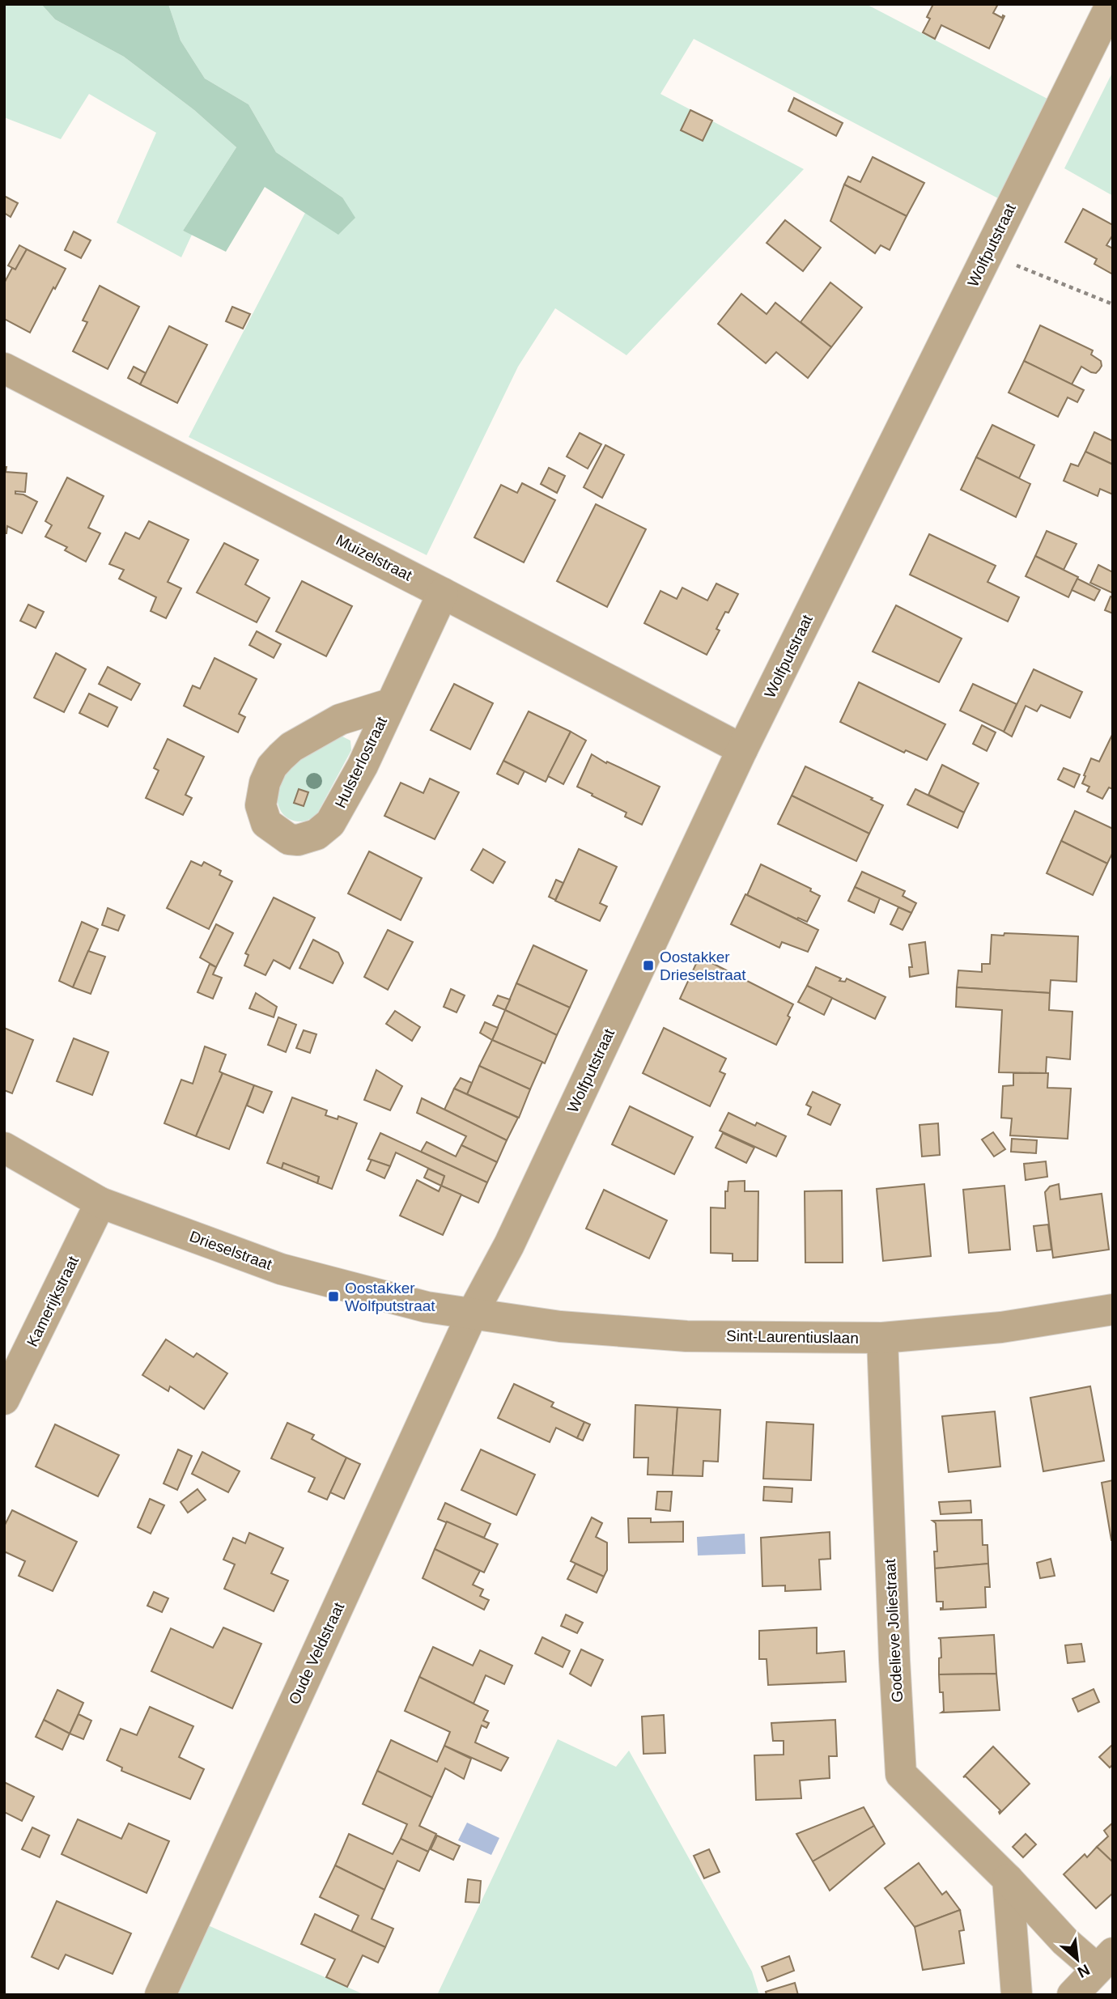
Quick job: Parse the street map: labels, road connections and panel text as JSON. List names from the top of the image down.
{
  "streets": {
    "street": [
      "Wolfputstraat",
      "Muizelstraat",
      "Hulsterlostraat",
      "Drieselstraat",
      "Kamerijkstraat",
      "Sint-Laurentiuslaan",
      "Godelieve Joliestraat",
      "Oude Veldstraat"
    ]
  },
  "crossings": [
    ["Wolfputstraat", "Muizelstraat"],
    ["Wolfputstraat", "Drieselstraat"],
    ["Wolfputstraat", "Sint-Laurentiuslaan"],
    ["Wolfputstraat", "Oude Veldstraat"],
    ["Muizelstraat", "Hulsterlostraat"],
    ["Drieselstraat", "Kamerijkstraat"],
    ["Drieselstraat", "Sint-Laurentiuslaan"],
    ["Drieselstraat", "Oude Veldstraat"],
    ["Sint-Laurentiuslaan", "Godelieve Joliestraat"],
    ["Sint-Laurentiuslaan", "Oude Veldstraat"]
  ],
  "places": {
    "transit": ["Oostakker Drieselstraat", "Oostakker Wolfputstraat"]
  },
  "north": "bottom right"
}
